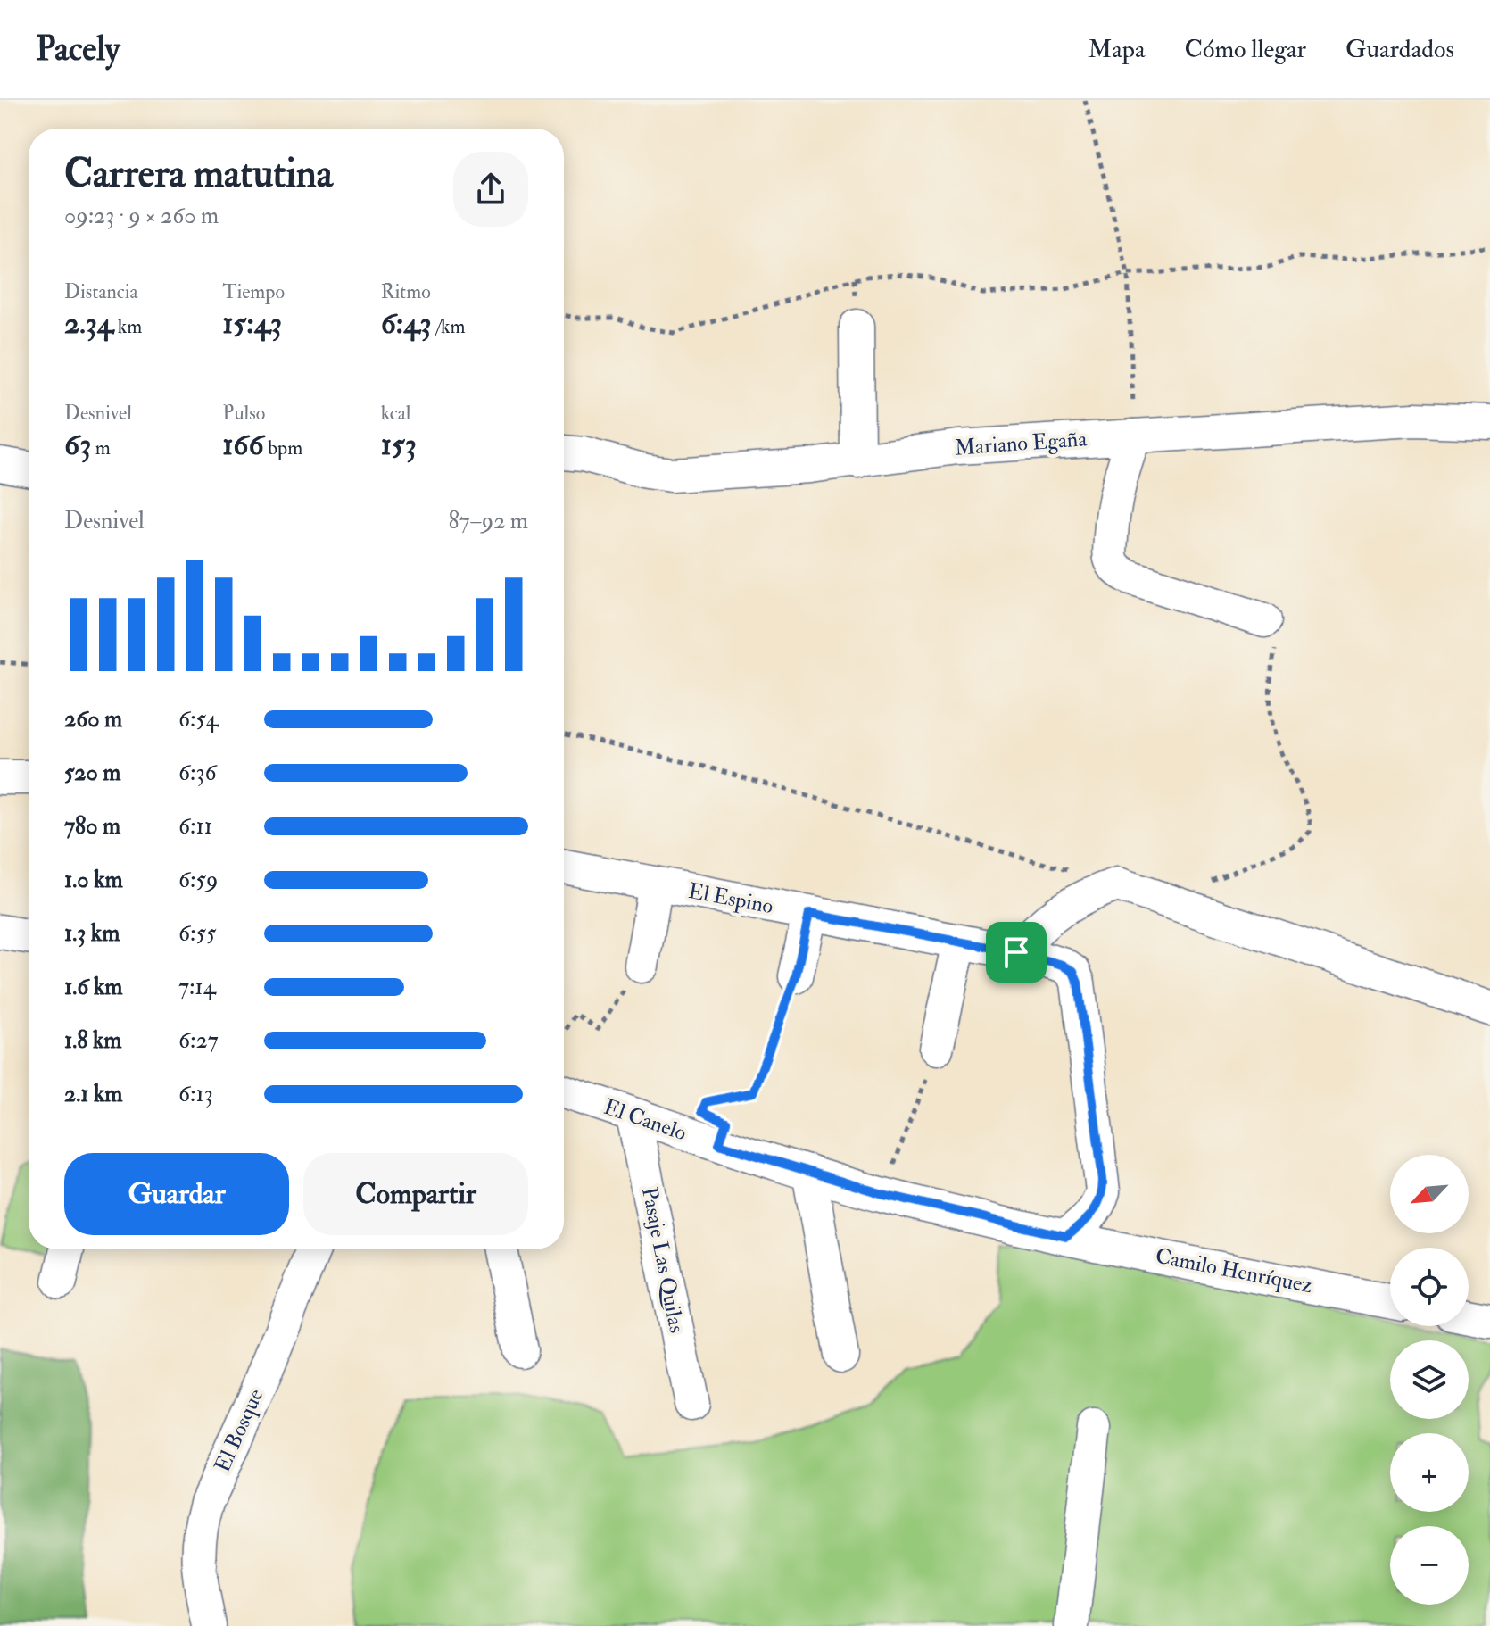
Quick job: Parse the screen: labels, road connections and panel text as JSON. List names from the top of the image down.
{
  "streets": {
    "street": [
      "Mariano Egaña",
      "El Espino",
      "El Canelo",
      "Pasaje Las Quilas",
      "Camilo Henríquez",
      "El Bosque"
    ]
  },
  "crossings": [
    ["El Espino", "El Canelo"],
    ["El Espino", "Camilo Henríquez"],
    ["El Canelo", "Pasaje Las Quilas"],
    ["El Canelo", "Camilo Henríquez"]
  ],
  "north": "bottom left",
  "page": {
    "header": "Pacely",
    "nav": ["Mapa", "Cómo llegar", "Guardados"],
    "heading": ["Carrera matutina", "09:23 · 9 × 260 m"],
    "stats": [
      ["Distancia", "2.34 km"],
      ["Tiempo", "15:43"],
      ["Ritmo", "6:43 /km"],
      ["Desnivel", "63 m"],
      ["Pulso", "166 bpm"],
      ["kcal", "153"]
    ],
    "chart": ["Desnivel", "87–92 m"],
    "list": [
      {
        "name": "260 m",
        "note": "6:54"
      },
      {
        "name": "520 m",
        "note": "6:36"
      },
      {
        "name": "780 m",
        "note": "6:11"
      },
      {
        "name": "1.0 km",
        "note": "6:59"
      },
      {
        "name": "1.3 km",
        "note": "6:55"
      },
      {
        "name": "1.6 km",
        "note": "7:14"
      },
      {
        "name": "1.8 km",
        "note": "6:27"
      },
      {
        "name": "2.1 km",
        "note": "6:13"
      }
    ],
    "buttons": ["Guardar", "Compartir"],
    "map_buttons": ["+", "−"]
  }
}
